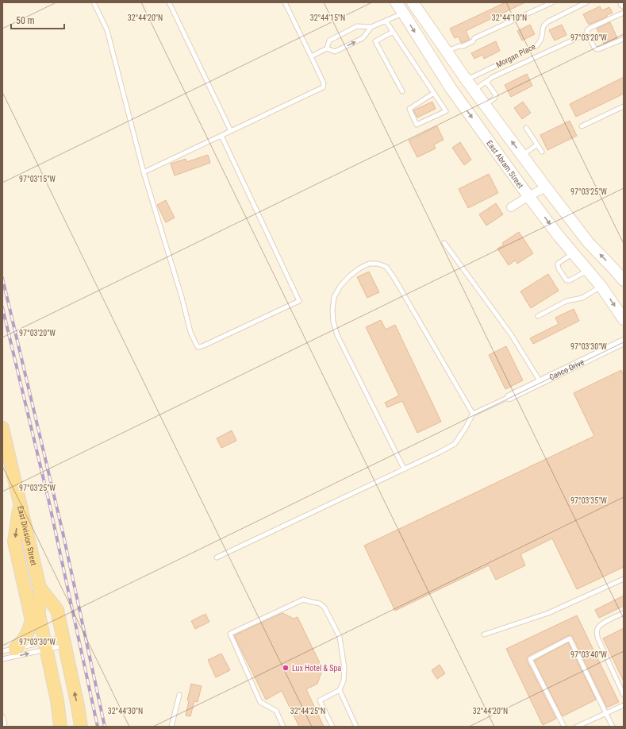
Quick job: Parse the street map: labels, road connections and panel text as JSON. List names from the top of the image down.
{
  "streets": {
    "main road": ["East Abram Street", "East Division Street"],
    "street": ["Canco Drive"],
    "lane": ["Morgan Place"]
  },
  "places": ["Lux Hotel & Spa"],
  "scale_bar": "50 m",
  "coordinates": [
    "32°44'20\"N",
    "32°44'15\"N",
    "32°44'10\"N",
    "97°03'20\"W",
    "97°03'15\"W",
    "97°03'25\"W",
    "97°03'30\"W",
    "97°03'35\"W",
    "97°03'40\"W",
    "32°44'30\"N",
    "32°44'25\"N"
  ]
}
